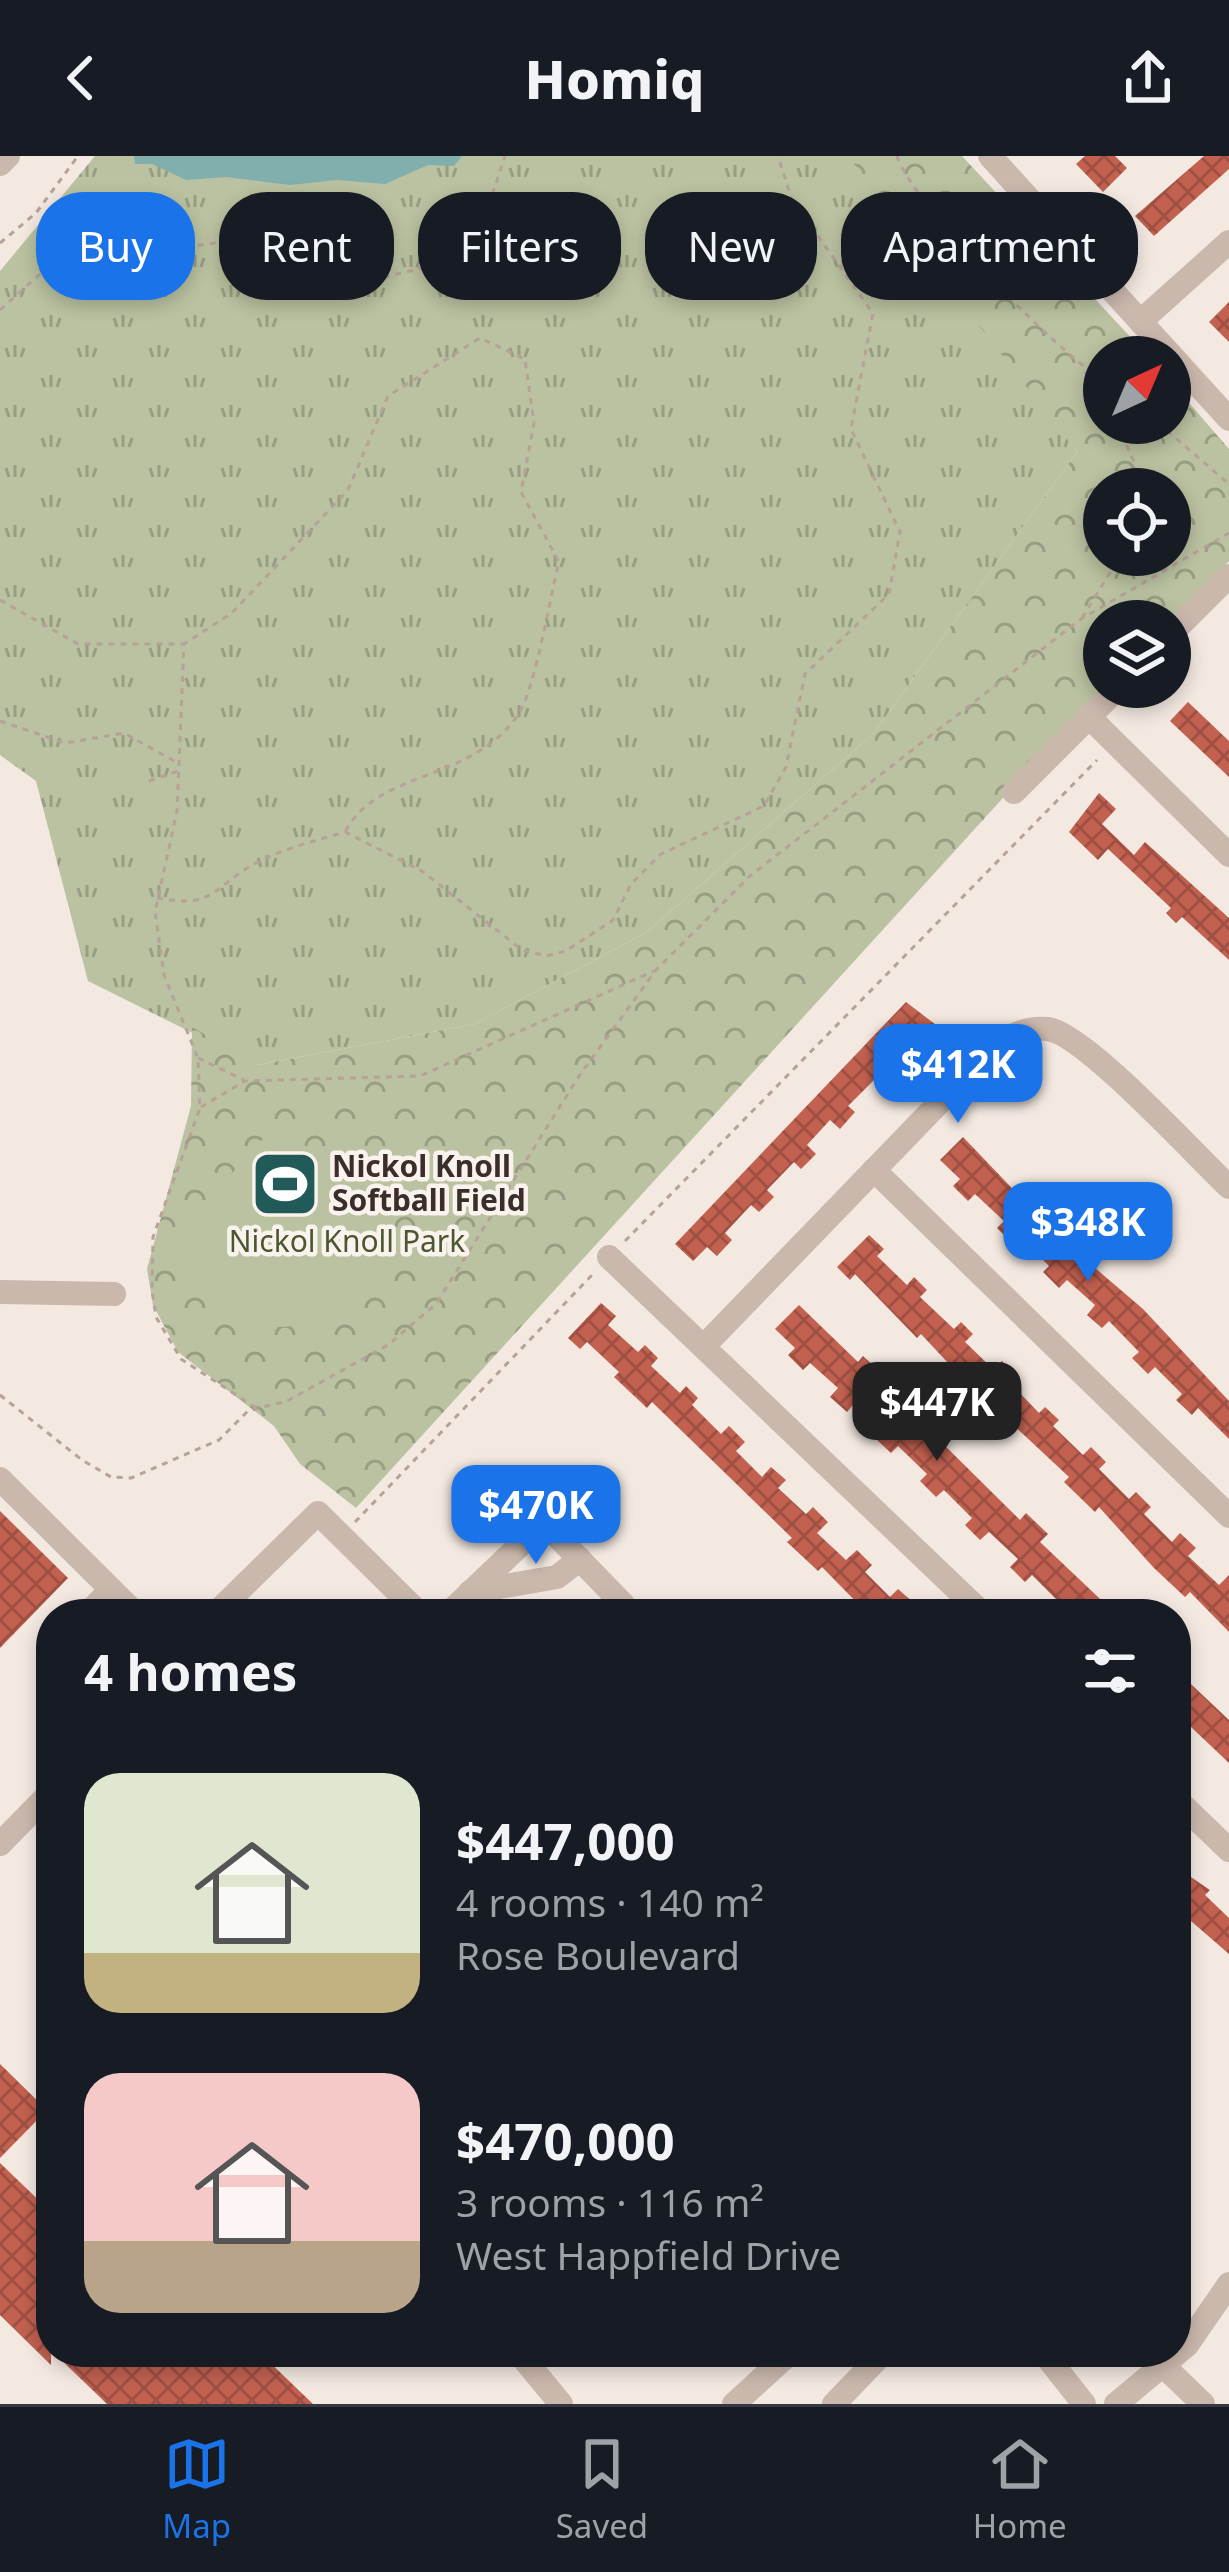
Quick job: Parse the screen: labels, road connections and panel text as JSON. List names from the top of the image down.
{
  "parks": ["Nickol Knoll Park"],
  "places": {
    "sports": ["Nickol Knoll Softball Field"]
  },
  "north": "top right",
  "page": {
    "header": "Homiq",
    "chip": [
      "Buy",
      "Rent",
      "Filters",
      "New",
      "Apartment"
    ],
    "price": [
      "$412K",
      "$348K",
      "$447K",
      "$470K"
    ],
    "heading": "4 homes",
    "list": [
      {
        "name": "$447,000",
        "note": "4 rooms · 140 m² · Rose Boulevard"
      },
      {
        "name": "$470,000",
        "note": "3 rooms · 116 m² · West Happfield Drive"
      }
    ],
    "tabs": ["Map", "Saved", "Home"]
  }
}
